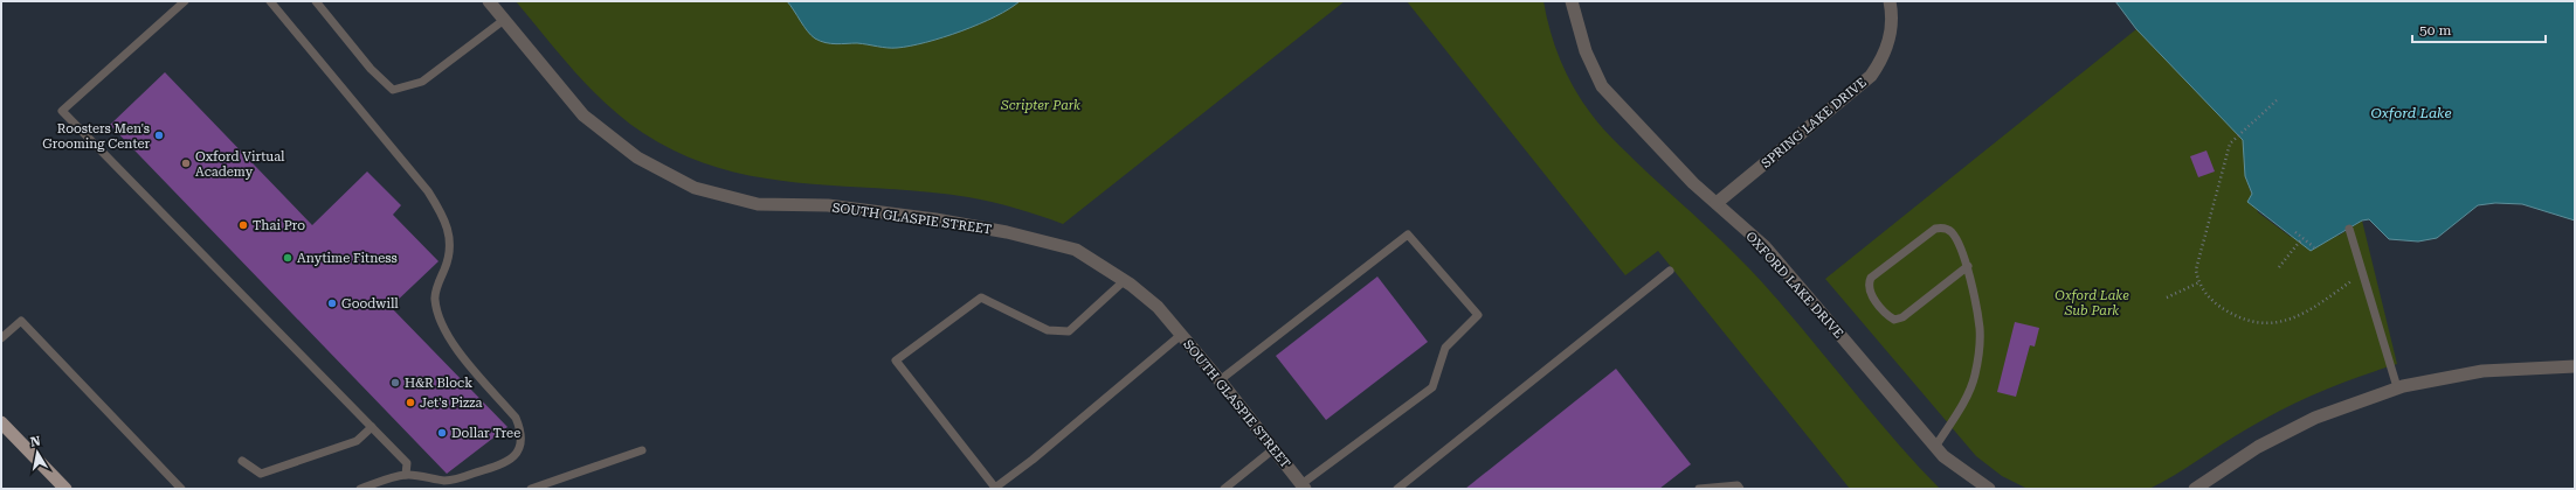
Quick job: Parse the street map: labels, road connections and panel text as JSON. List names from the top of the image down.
{
  "streets": {
    "street": ["SPRING LAKE DRIVE", "SOUTH GLASPIE STREET", "OXFORD LAKE DRIVE"]
  },
  "crossings": [
    ["SPRING LAKE DRIVE", "OXFORD LAKE DRIVE"]
  ],
  "water": ["Oxford Lake"],
  "parks": ["Scripter Park", "Oxford Lake Sub Park"],
  "places": [
    "Roosters Men's Grooming Center",
    "Oxford Virtual Academy",
    "Thai Pro",
    "Anytime Fitness",
    "Goodwill",
    "H&R Block",
    "Jet's Pizza",
    "Dollar Tree"
  ],
  "scale_bar": "50 m",
  "north": "top"
}
